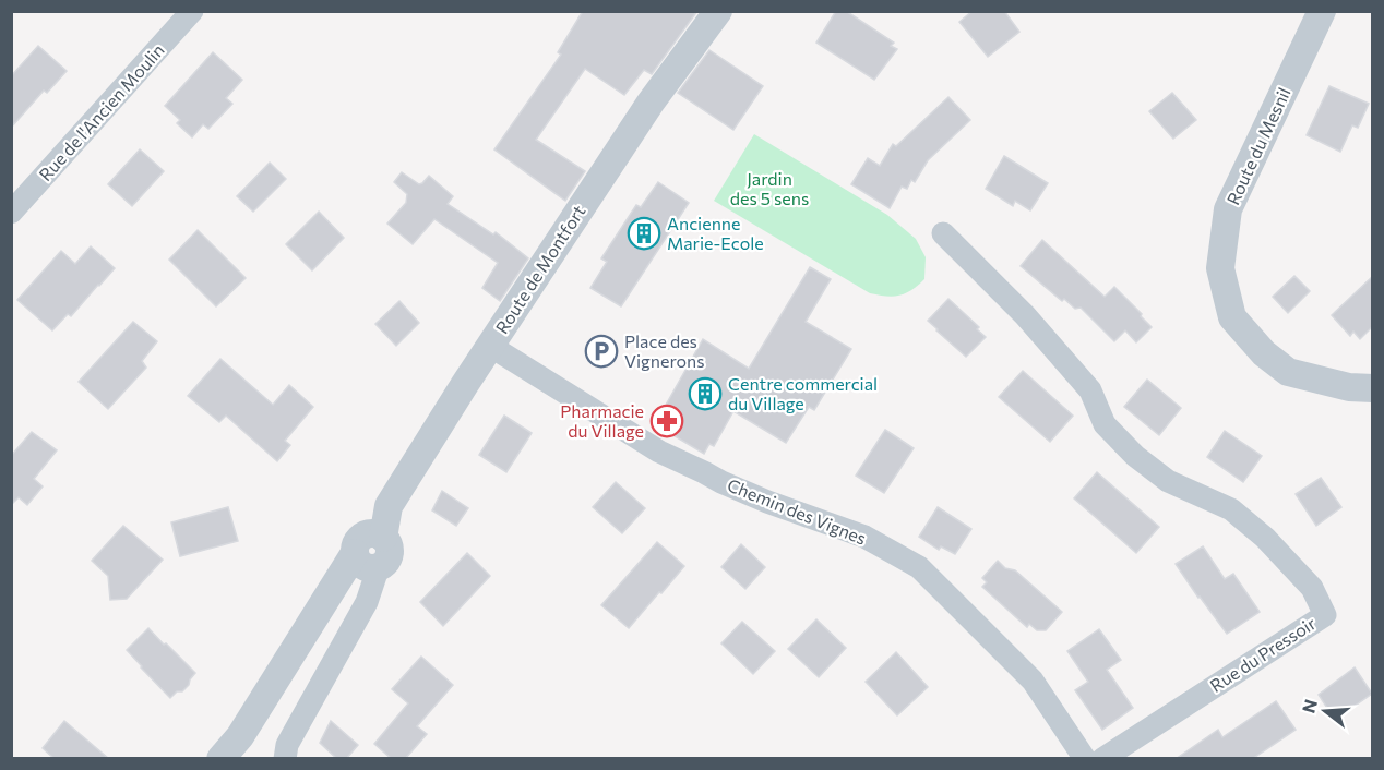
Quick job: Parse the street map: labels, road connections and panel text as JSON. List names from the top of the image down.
{
  "streets": {
    "street": [
      "Rue de l'Ancien Moulin",
      "Route du Mesnil",
      "Route de Montfort",
      "Chemin des Vignes",
      "Rue du Pressoir"
    ]
  },
  "crossings": [
    ["Route de Montfort", "Chemin des Vignes"]
  ],
  "parks": ["Jardin des 5 sens"],
  "places": {
    "building": ["Ancienne Marie-Ecole", "Centre commercial du Village"],
    "parking": ["Place des Vignerons"],
    "pharmacy": ["Pharmacie du Village"]
  },
  "north": "left"
}
